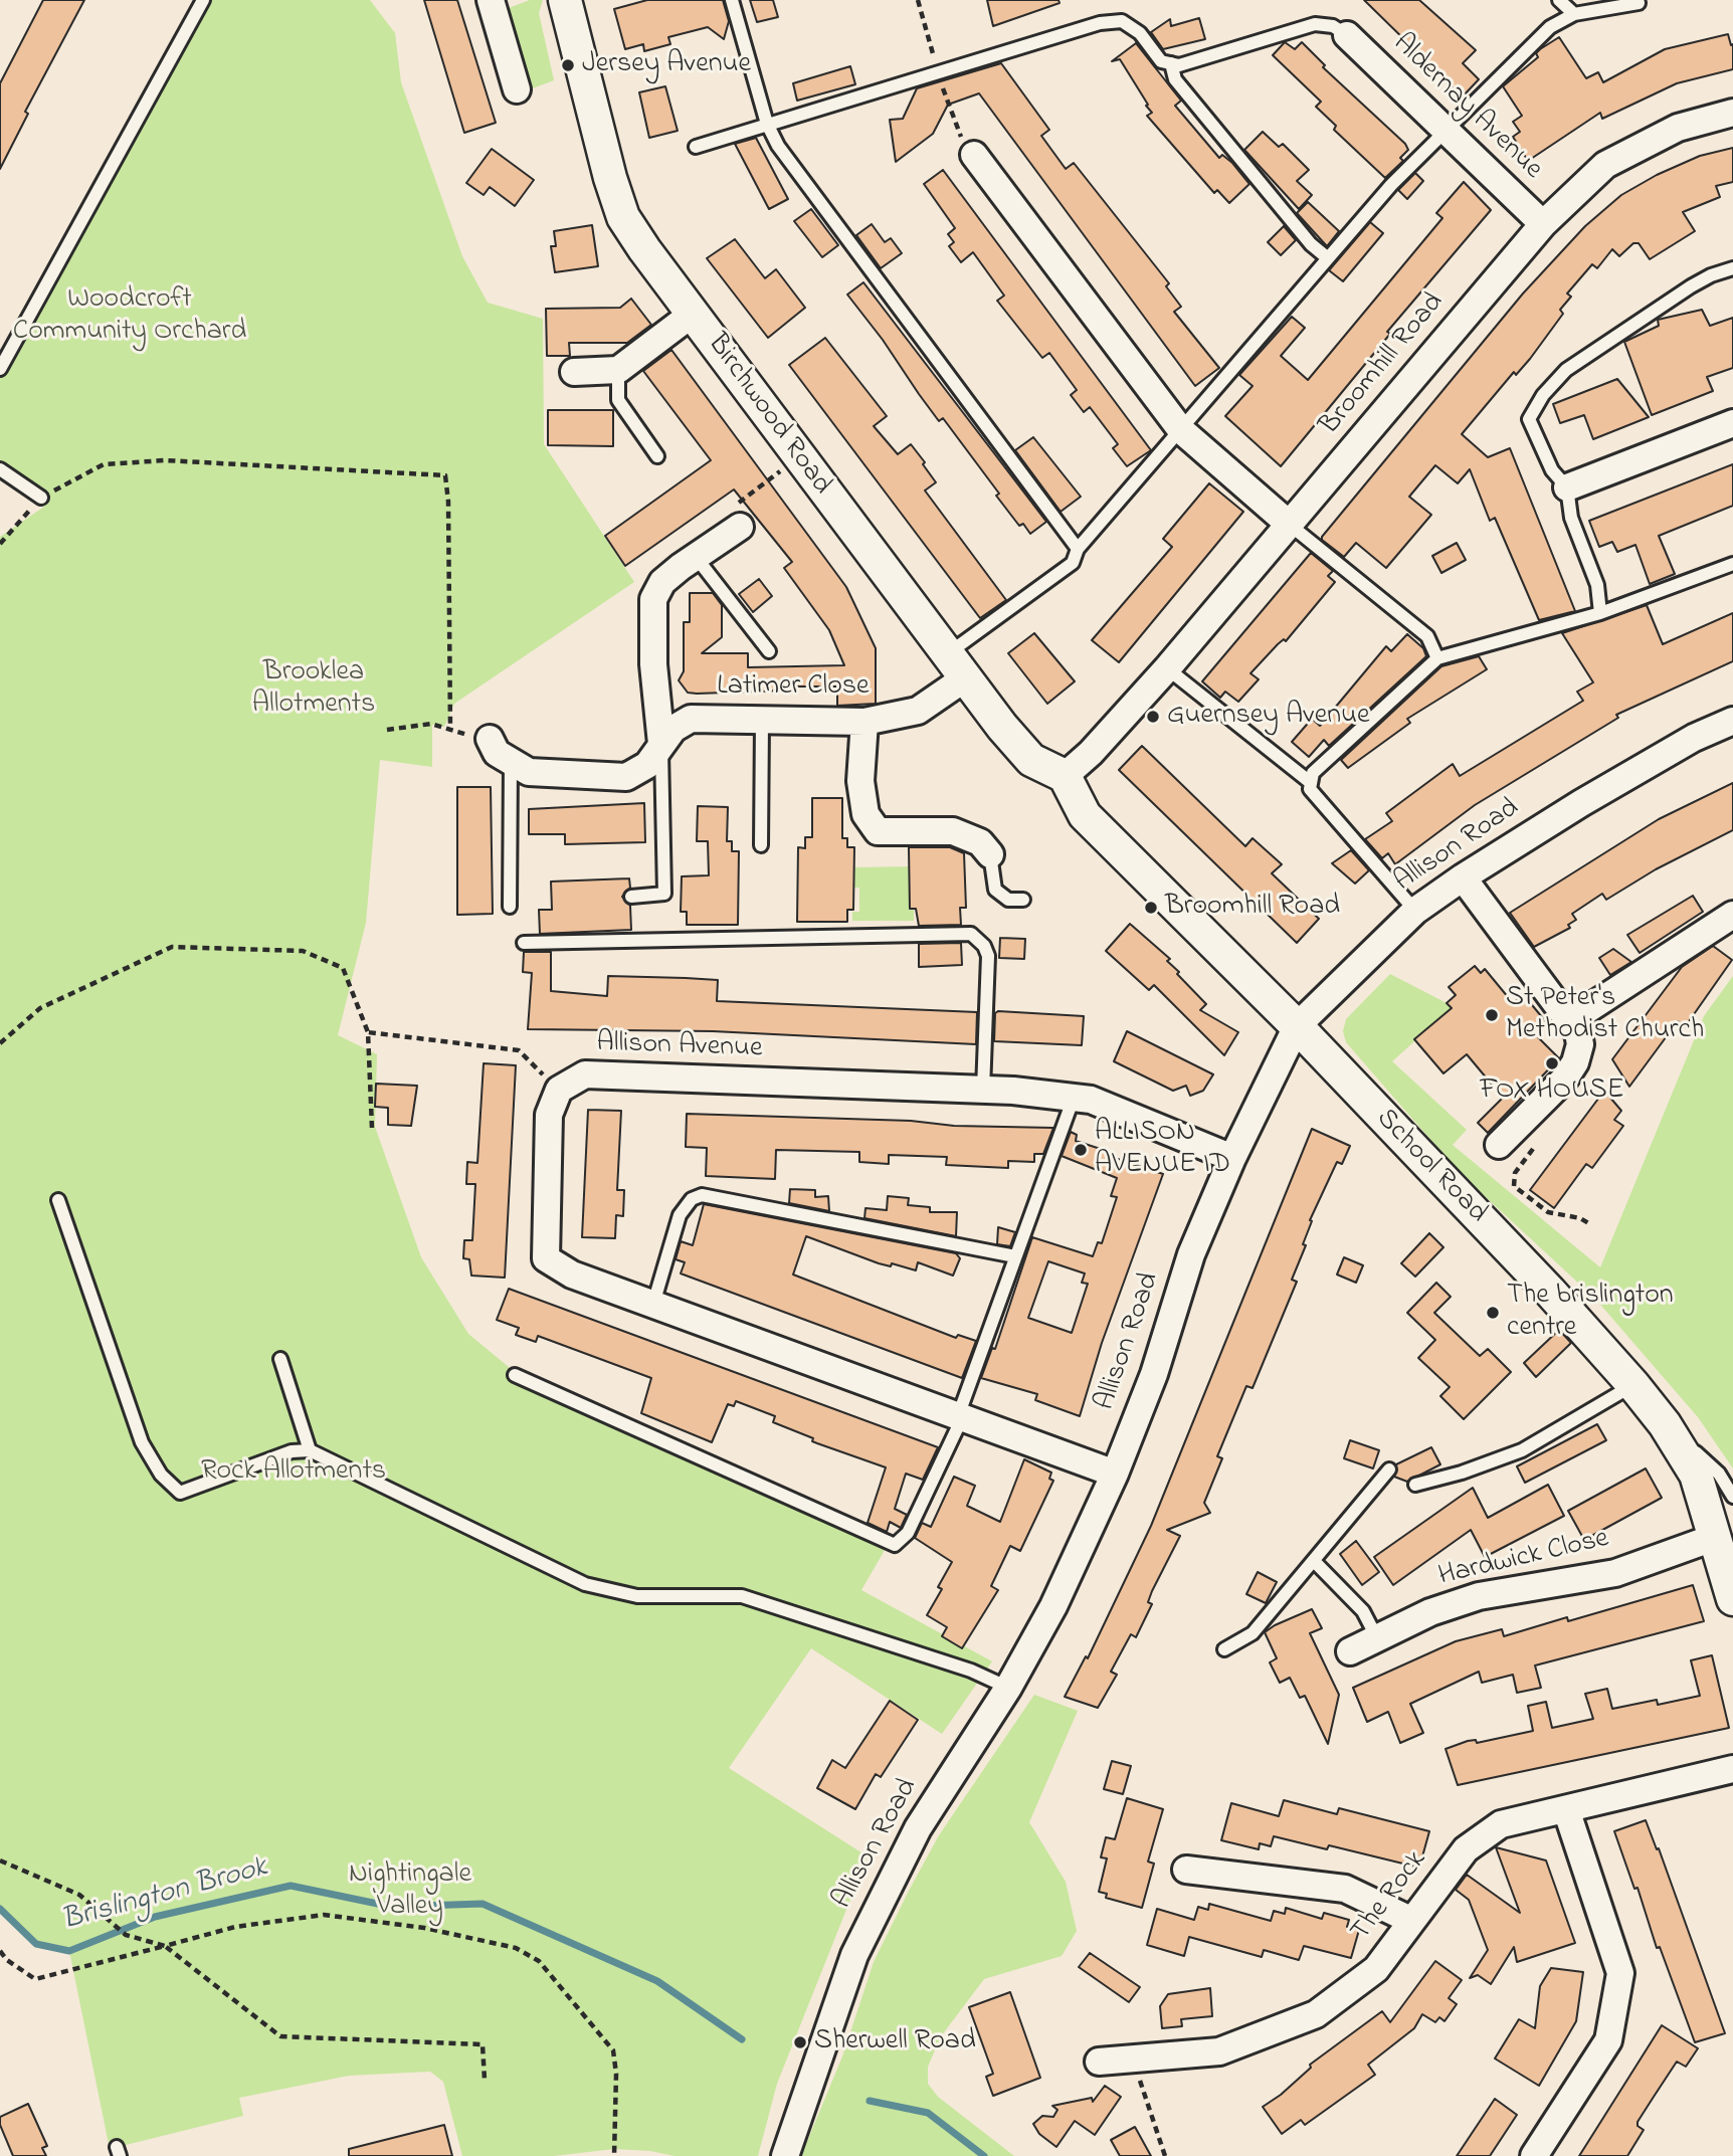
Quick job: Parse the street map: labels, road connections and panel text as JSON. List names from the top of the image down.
{
  "streets": {
    "street": [
      "Aldernay Avenue",
      "Broomhill Road",
      "Birchwood Road",
      "Latimer Close",
      "Allison Road",
      "Allison Avenue",
      "School Road",
      "Hardwick Close",
      "The Rock"
    ]
  },
  "crossings": [
    ["Aldernay Avenue", "Broomhill Road"],
    ["Broomhill Road", "Birchwood Road"],
    ["Broomhill Road", "School Road"],
    ["Birchwood Road", "Latimer Close"],
    ["Birchwood Road", "School Road"],
    ["Allison Road", "Allison Avenue"],
    ["Allison Road", "School Road"],
    ["School Road", "Hardwick Close"]
  ],
  "water": ["Brislington Brook"],
  "parks": [
    "Woodcroft Community Orchard",
    "Brooklea Allotments",
    "Rock Allotments",
    "Nightingale Valley"
  ],
  "places": [
    "Jersey Avenue",
    "Guernsey Avenue",
    "Broomhill Road",
    "St Peter's Methodist Church",
    "FOX HOUSE",
    "ALLISON AVENUE ID",
    "The brislington centre",
    "Sherwell Road"
  ]
}
